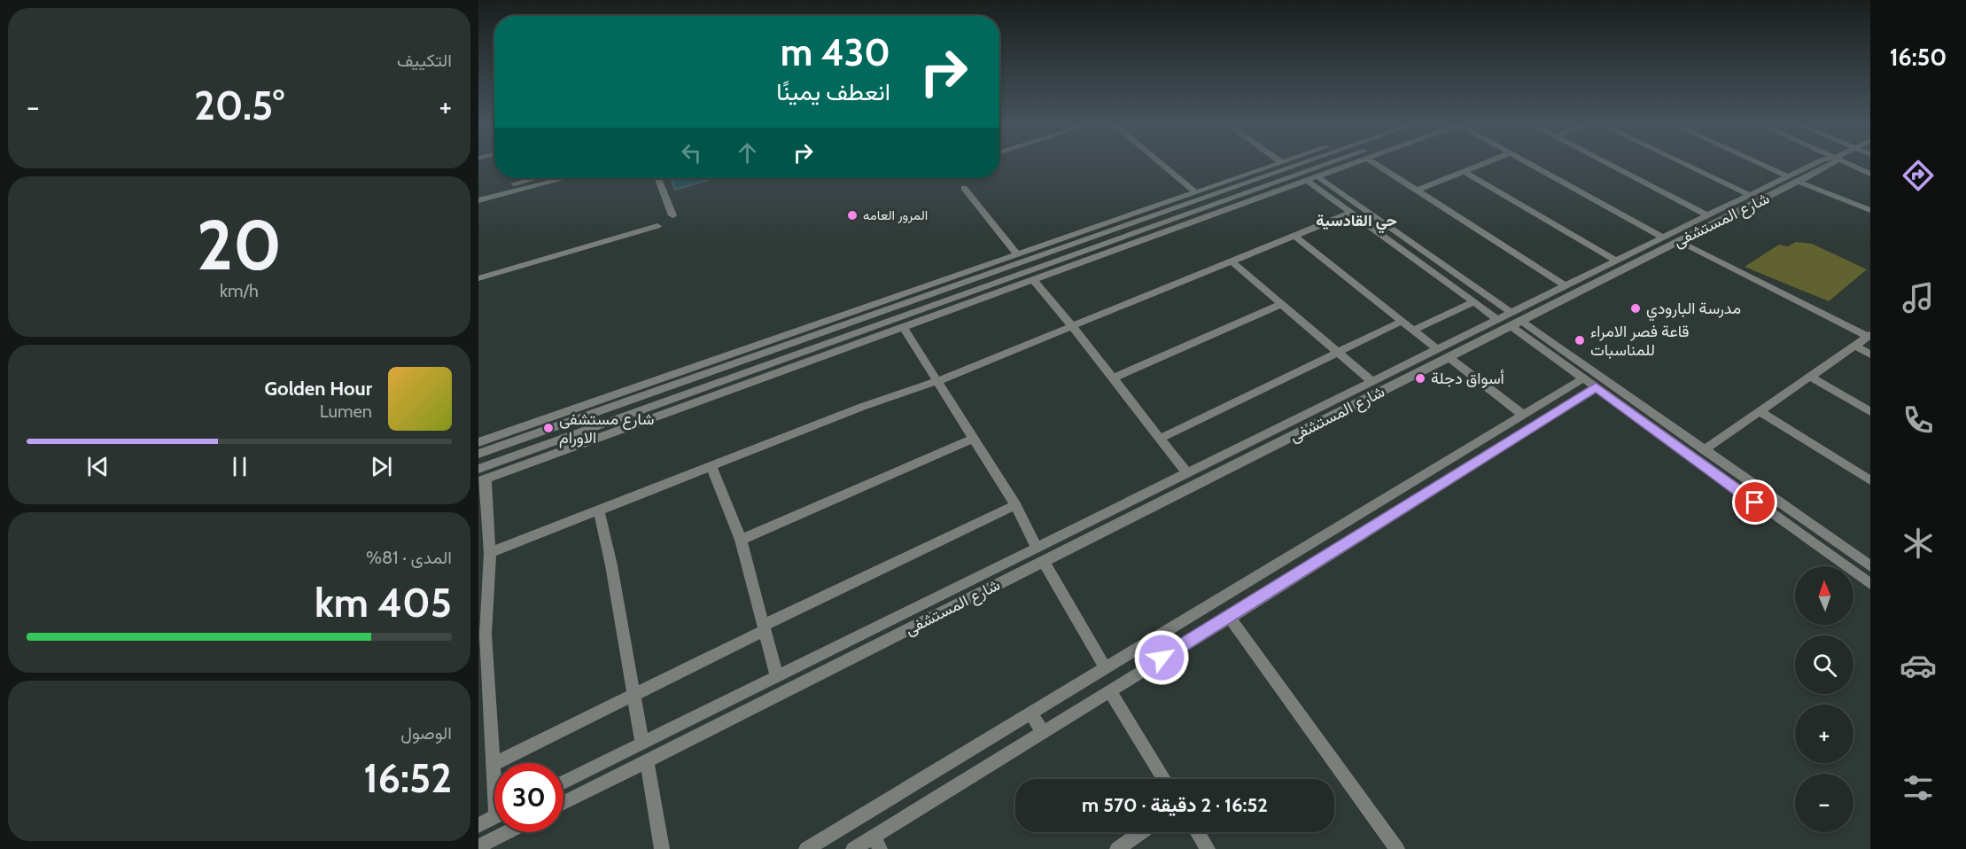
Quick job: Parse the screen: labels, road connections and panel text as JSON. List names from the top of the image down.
{
  "streets": {
    "street": ["شارع المستشفى"]
  },
  "districts": ["حي القادسية"],
  "places": [
    "المرور العامه",
    "مدرسة البارودي",
    "قاعة فصر الامراء للمناسبات",
    "أسواق دجلة",
    "شارع مستشفى الاورام"
  ],
  "north": "top",
  "page": {
    "tabs": "16:50",
    "tile": [
      "التكييف",
      ["20", "km/h"],
      ["المدى · 81%", "405 km"],
      ["الوصول", "16:52"]
    ],
    "turn": ["430 m", "انعطف يمينًا"],
    "heat": ["−", "20.5°", "+"],
    "song": ["Golden Hour", "Lumen"],
    "map_buttons": ["+", "−"],
    "limit": "30",
    "trip": "16:52 · 2 دقيقة · 570 m"
  }
}
